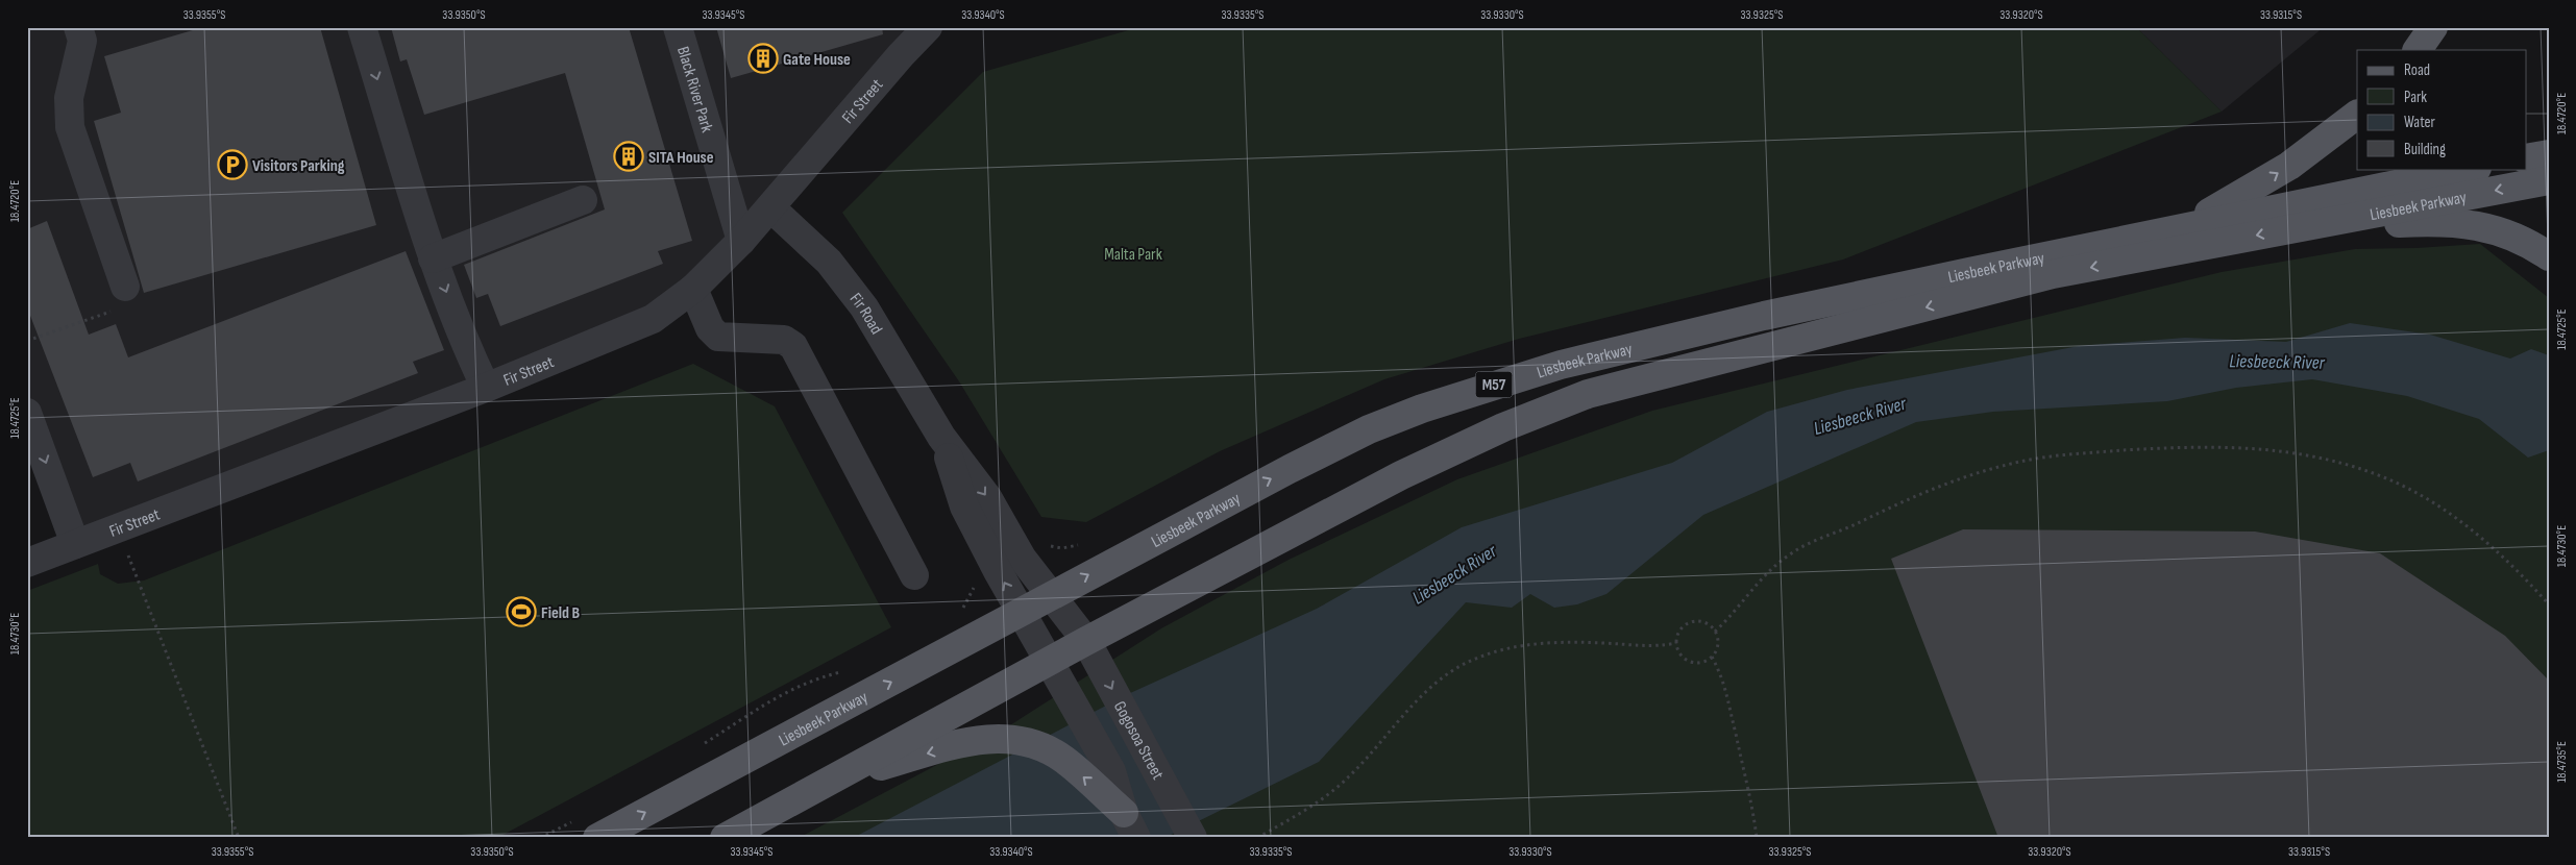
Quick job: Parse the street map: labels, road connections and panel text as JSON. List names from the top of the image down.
{
  "streets": {
    "main road": ["Liesbeek Parkway", "M57"],
    "street": [
      "Black River Park",
      "Fir Street",
      "Fir Road",
      "Gogosoa Street"
    ]
  },
  "crossings": [
    ["Black River Park", "Fir Street"],
    ["Fir Street", "Fir Road"],
    ["Liesbeek Parkway", "Fir Road"],
    ["Liesbeek Parkway", "Gogosoa Street"],
    ["Fir Road", "Gogosoa Street"]
  ],
  "water": ["Liesbeeck River"],
  "parks": ["Malta Park"],
  "places": {
    "building": ["Gate House", "SITA House"],
    "parking": ["Visitors Parking"],
    "sports": ["Field B"]
  },
  "legend": [
    "Road",
    "Park",
    "Water",
    "Building"
  ],
  "coordinates": [
    "33.9355°S",
    "33.9350°S",
    "33.9345°S",
    "33.9340°S",
    "33.9335°S",
    "33.9330°S",
    "33.9325°S",
    "33.9320°S",
    "33.9315°S",
    "18.4720°E",
    "18.4725°E",
    "18.4730°E",
    "18.4735°E"
  ]
}
